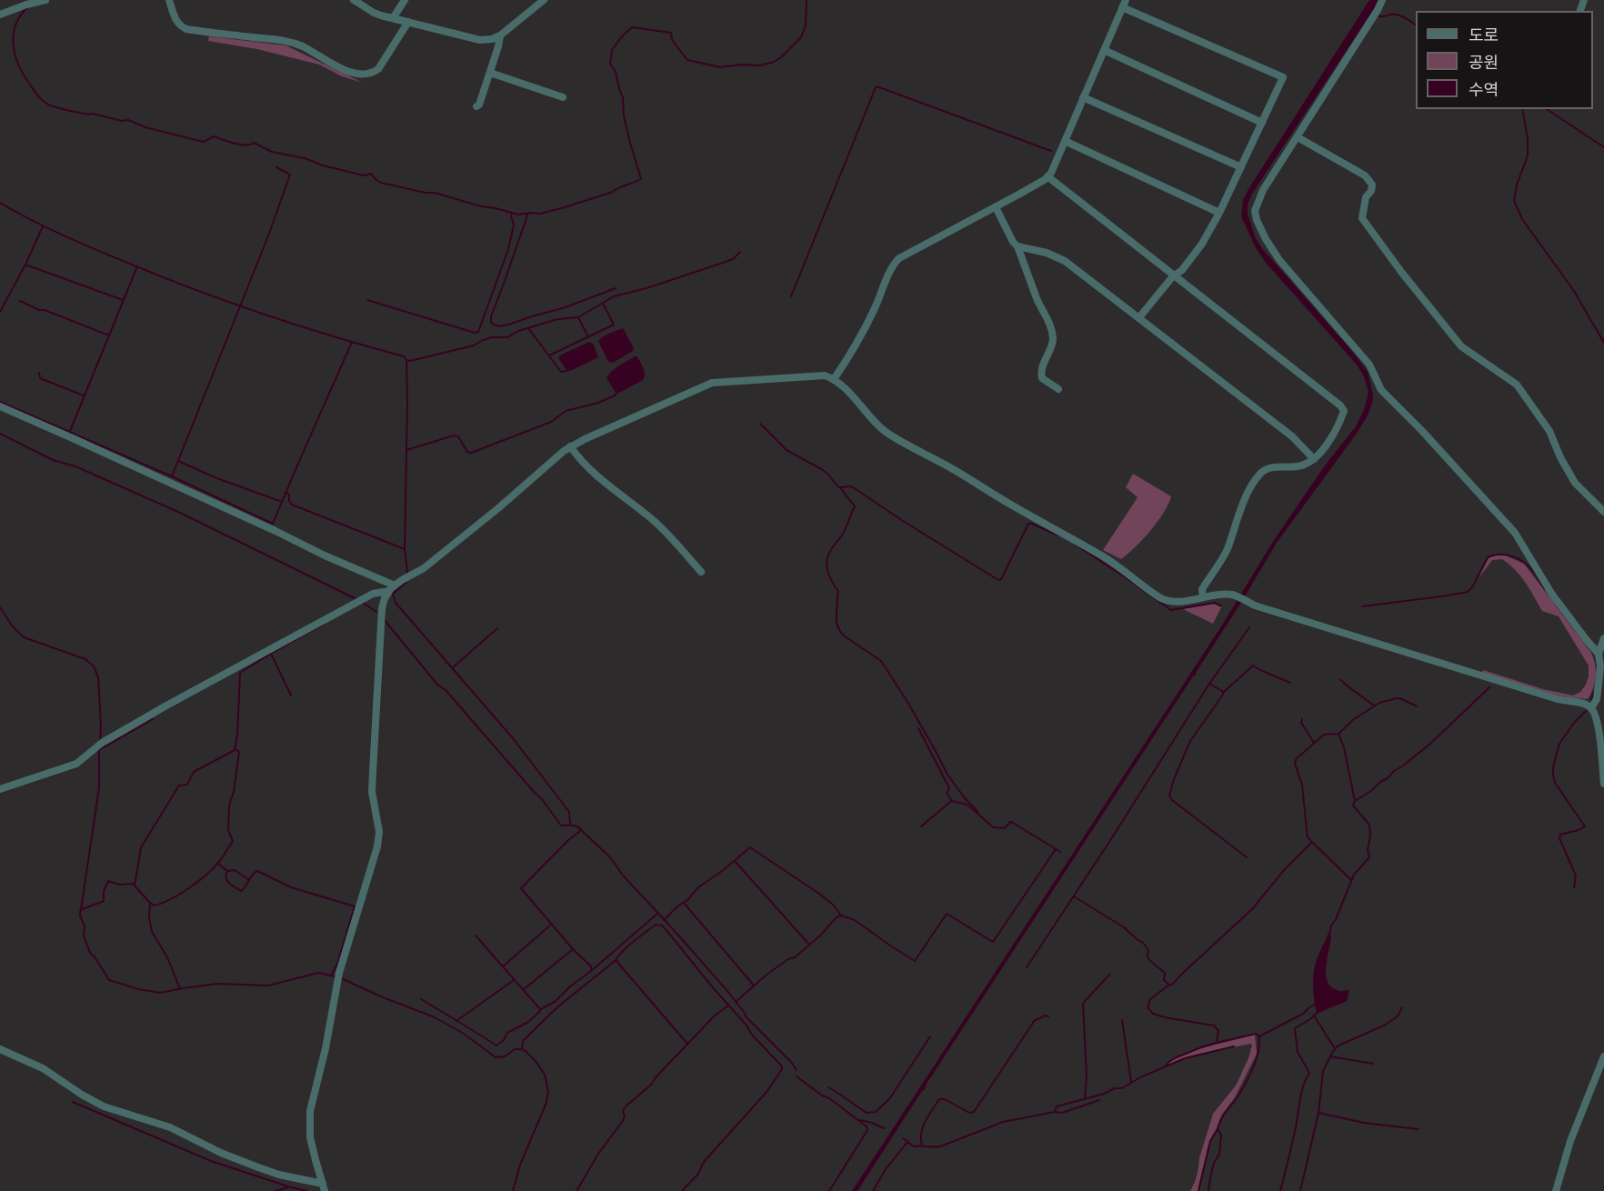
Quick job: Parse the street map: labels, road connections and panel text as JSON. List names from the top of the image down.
{
  "legend": ["도로", "공원", "수역"]
}
